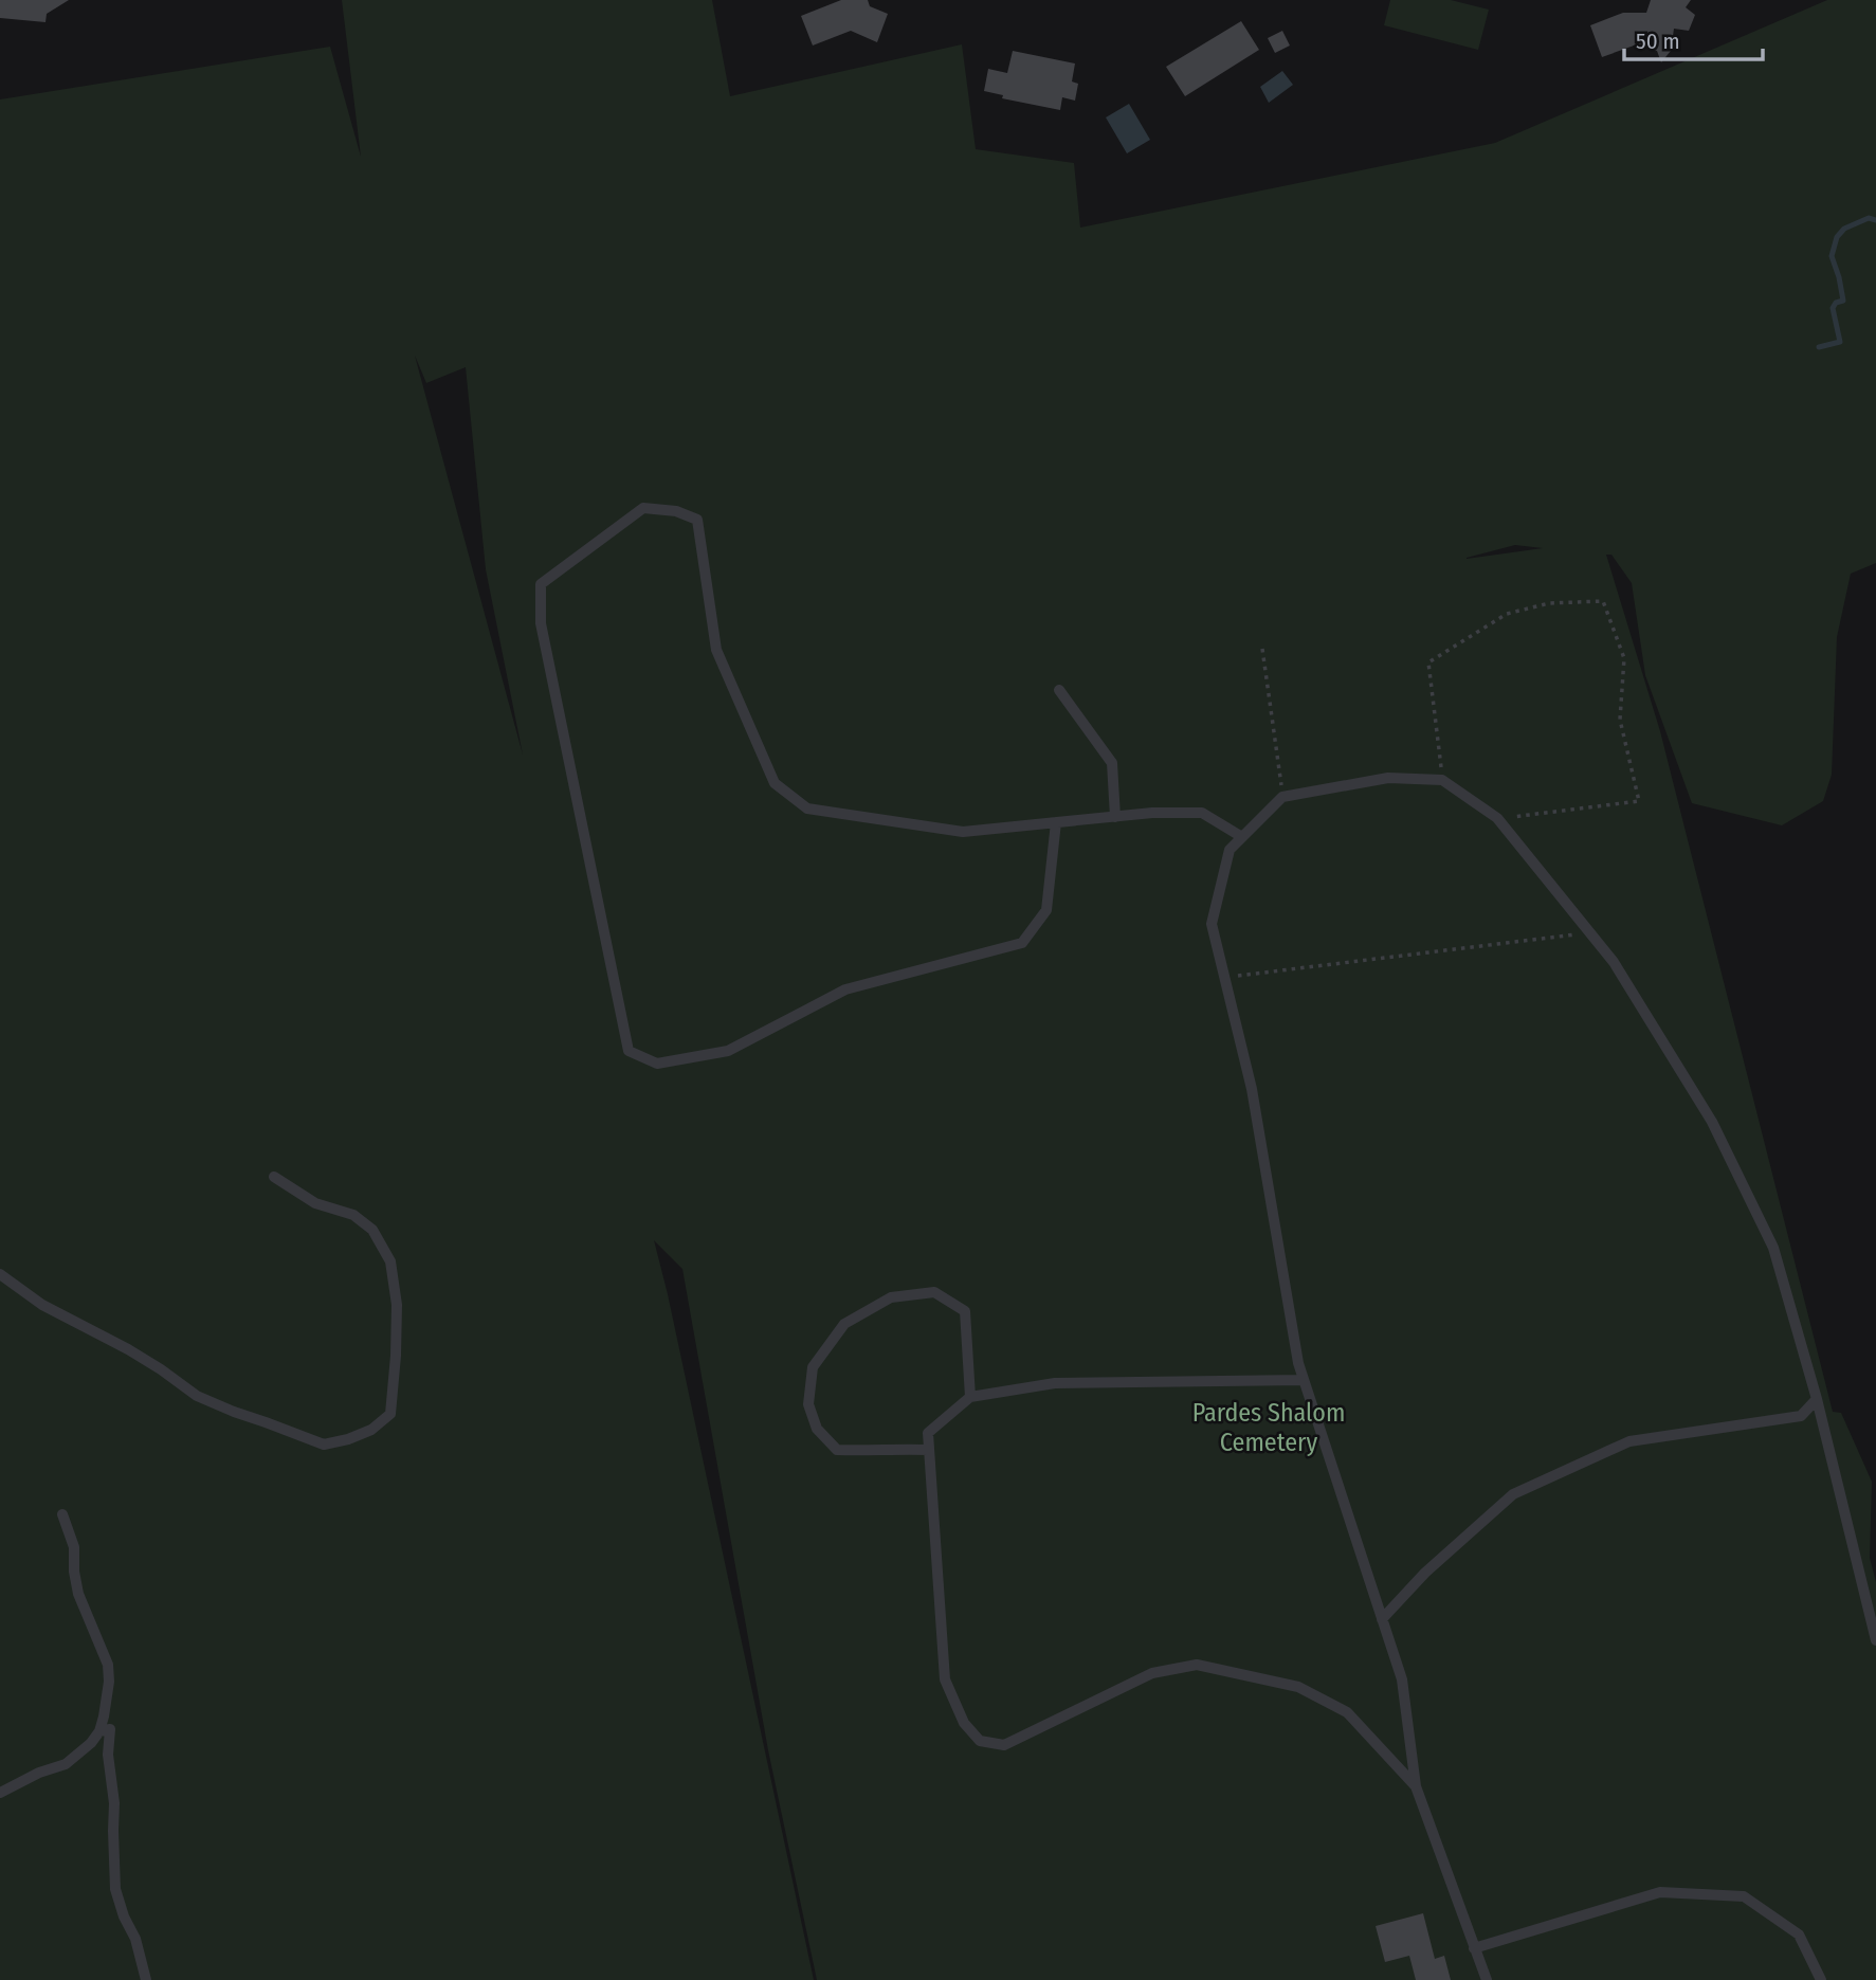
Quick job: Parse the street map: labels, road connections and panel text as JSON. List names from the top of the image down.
{
  "parks": ["Pardes Shalom Cemetery"],
  "scale_bar": "50 m"
}
